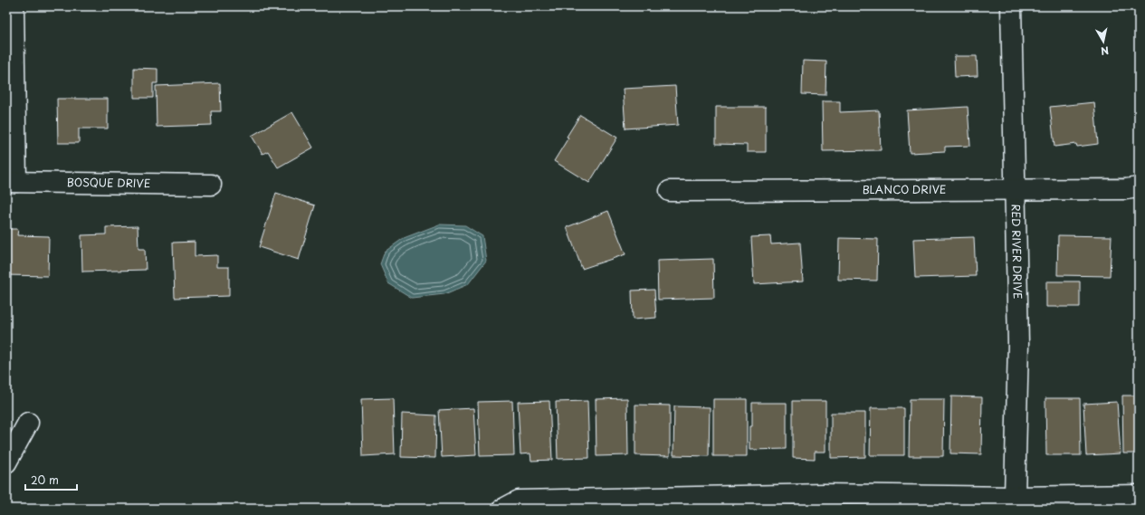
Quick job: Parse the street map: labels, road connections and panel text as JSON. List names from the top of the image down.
{
  "streets": {
    "street": ["BOSQUE DRIVE", "BLANCO DRIVE", "RED RIVER DRIVE"]
  },
  "crossings": [
    ["BLANCO DRIVE", "RED RIVER DRIVE"]
  ],
  "scale_bar": "20 m",
  "north": "bottom"
}
